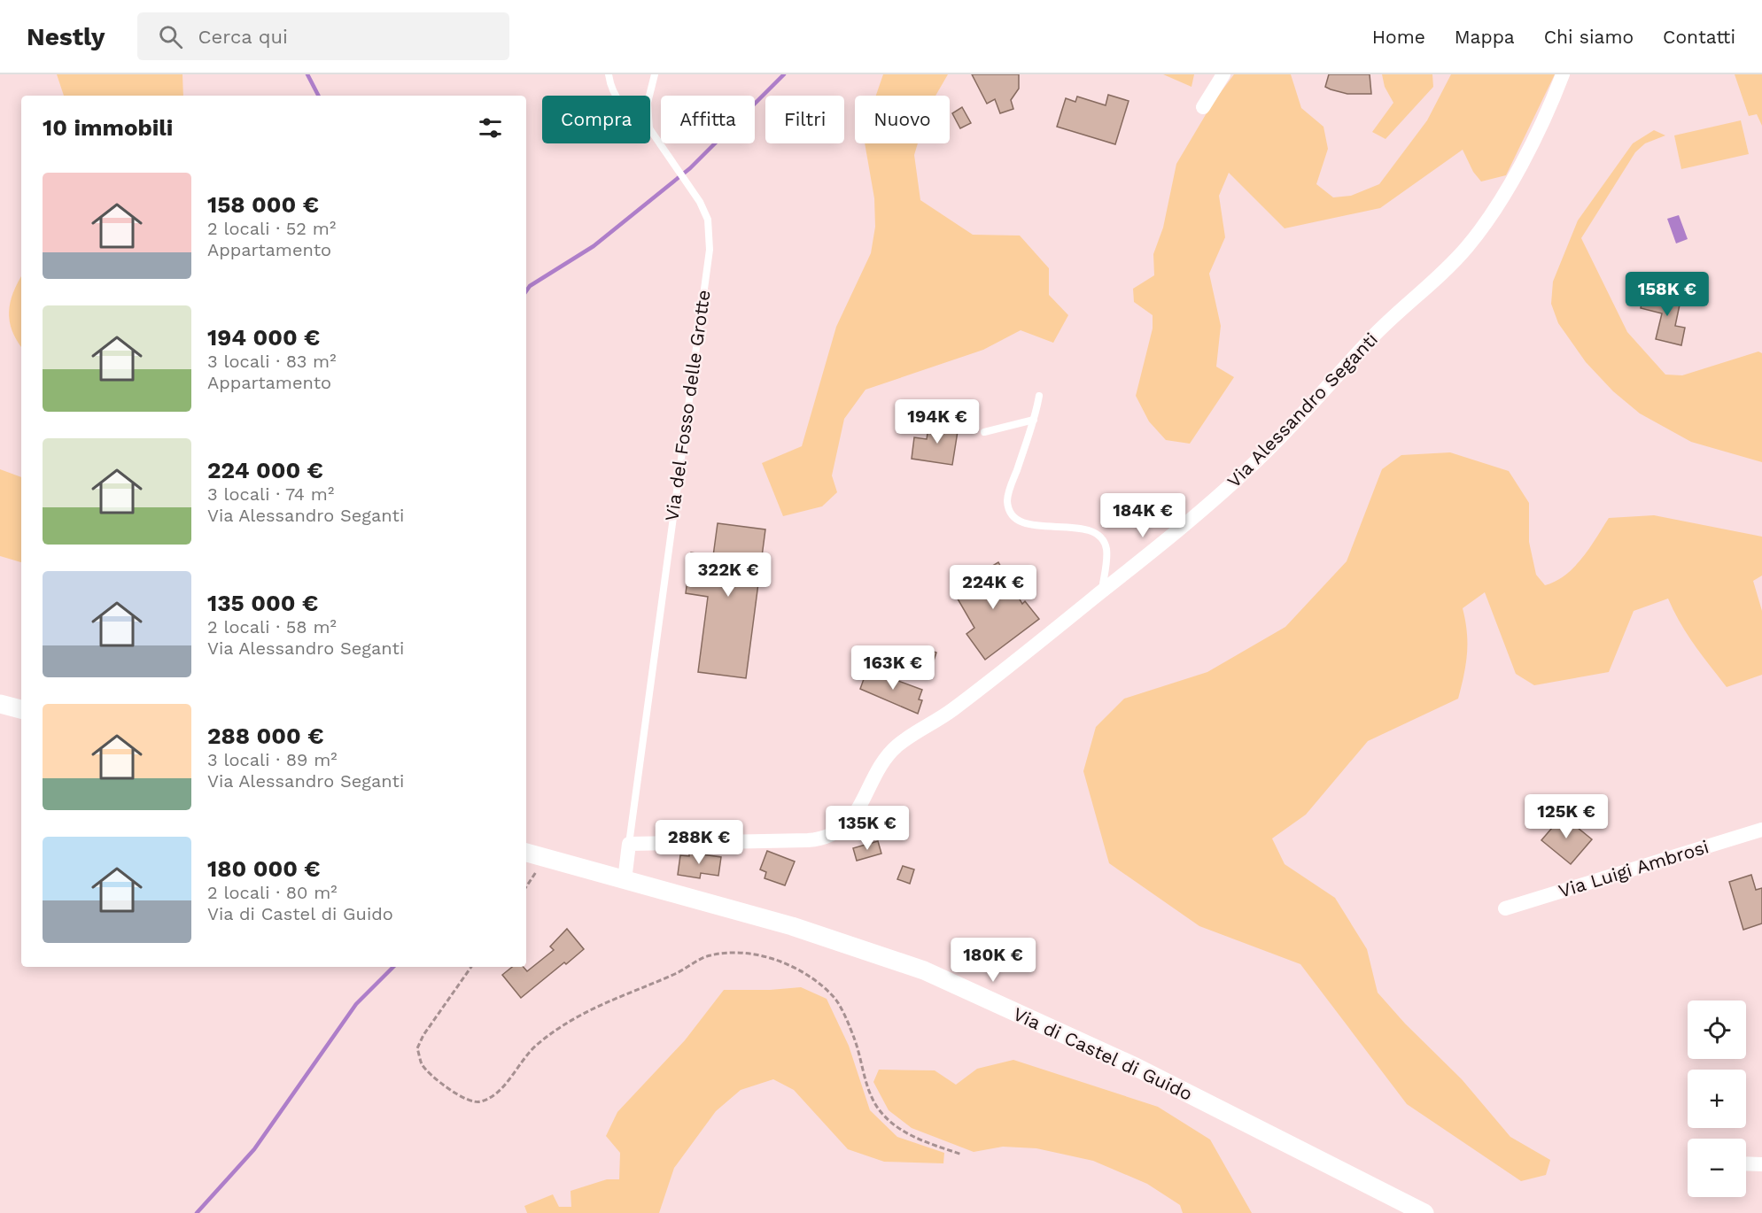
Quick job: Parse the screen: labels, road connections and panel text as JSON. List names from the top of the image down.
{
  "streets": {
    "street": [
      "Via del Fosso delle Grotte",
      "Via Alessandro Seganti",
      "Via Luigi Ambrosi",
      "Via di Castel di Guido"
    ]
  },
  "crossings": [
    ["Via del Fosso delle Grotte", "Via Alessandro Seganti"],
    ["Via del Fosso delle Grotte", "Via di Castel di Guido"]
  ],
  "page": {
    "header": "Nestly",
    "search": "Cerca qui",
    "nav": [
      "Home",
      "Mappa",
      "Chi siamo",
      "Contatti"
    ],
    "chip": [
      "Compra",
      "Affitta",
      "Filtri",
      "Nuovo"
    ],
    "heading": "10 immobili",
    "list": [
      {
        "name": "158 000 €",
        "note": "2 locali · 52 m² · Appartamento"
      },
      {
        "name": "194 000 €",
        "note": "3 locali · 83 m² · Appartamento"
      },
      {
        "name": "224 000 €",
        "note": "3 locali · 74 m² · Via Alessandro Seganti"
      },
      {
        "name": "135 000 €",
        "note": "2 locali · 58 m² · Via Alessandro Seganti"
      },
      {
        "name": "288 000 €",
        "note": "3 locali · 89 m² · Via Alessandro Seganti"
      },
      {
        "name": "180 000 €",
        "note": "2 locali · 80 m² · Via di Castel di Guido"
      }
    ],
    "price": [
      "158K €",
      "194K €",
      "184K €",
      "322K €",
      "224K €",
      "163K €",
      "125K €",
      "135K €",
      "288K €",
      "180K €"
    ],
    "map_buttons": ["+", "−"]
  }
}
